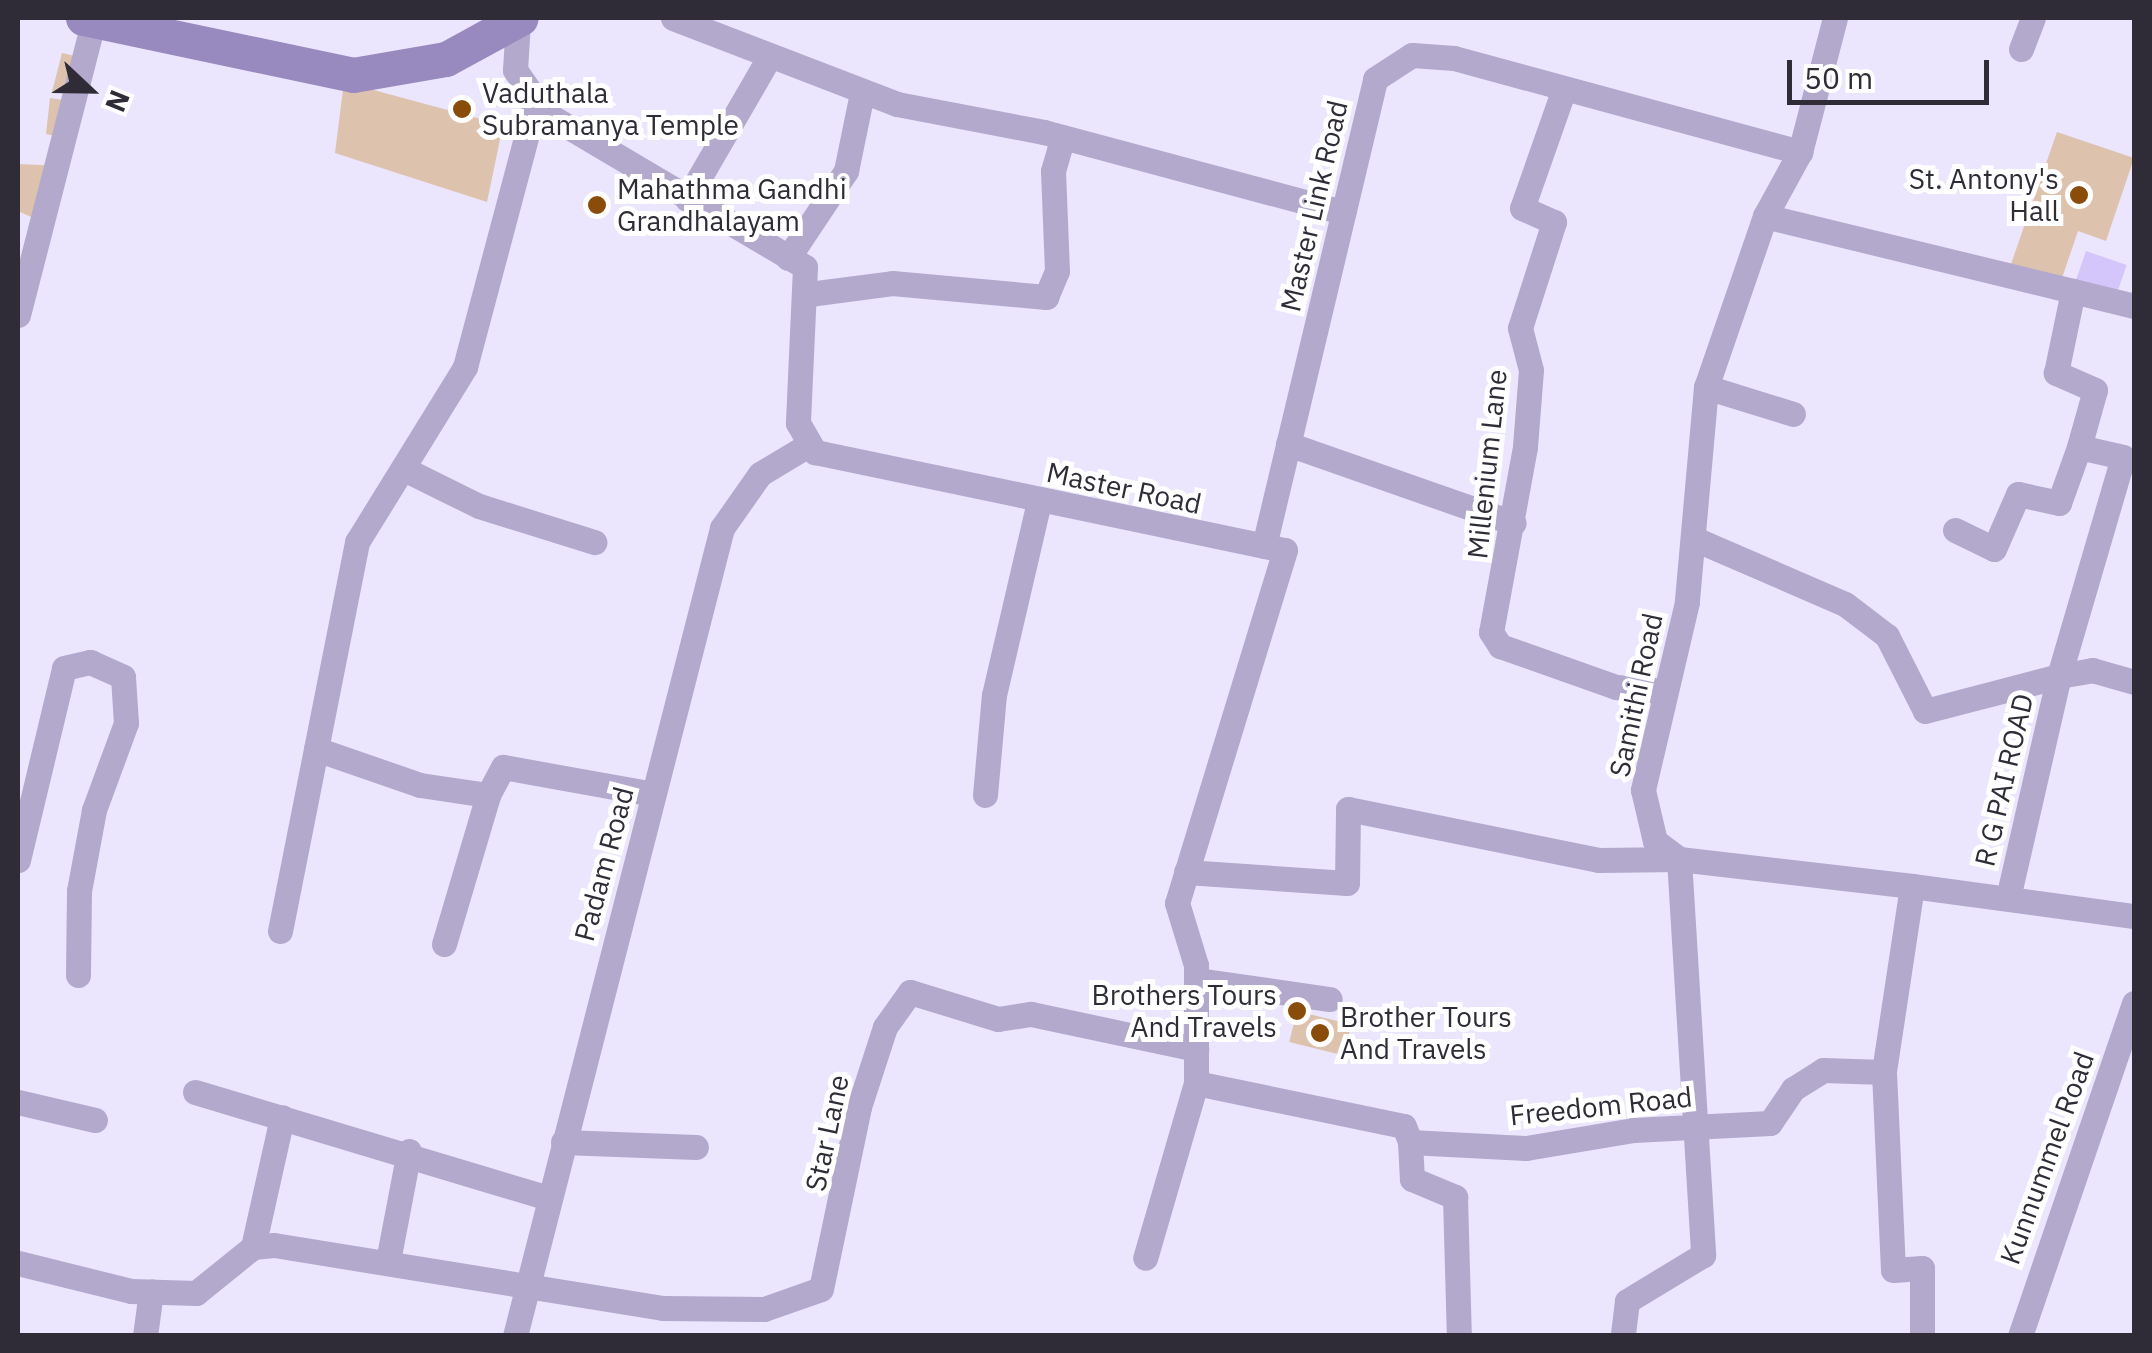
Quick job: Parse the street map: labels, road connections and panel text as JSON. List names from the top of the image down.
{
  "streets": {
    "street": [
      "Master Link Road",
      "Millenium Lane",
      "Master Road",
      "Samithi Road",
      "R G PAI ROAD",
      "Padam Road",
      "Freedom Road",
      "Star Lane",
      "Kunnummel Road"
    ]
  },
  "crossings": [
    ["Master Link Road", "Millenium Lane"],
    ["Master Link Road", "Master Road"],
    ["Master Link Road", "Samithi Road"],
    ["Millenium Lane", "Samithi Road"],
    ["Master Road", "Padam Road"],
    ["Samithi Road", "R G PAI ROAD"],
    ["Padam Road", "Star Lane"]
  ],
  "places": [
    "Vaduthala Subramanya Temple",
    "St. Antony's Hall",
    "Mahathma Gandhi Grandhalayam",
    "Brothers Tours And Travels",
    "Brother Tours And Travels"
  ],
  "scale_bar": "50 m",
  "north": "right"
}
